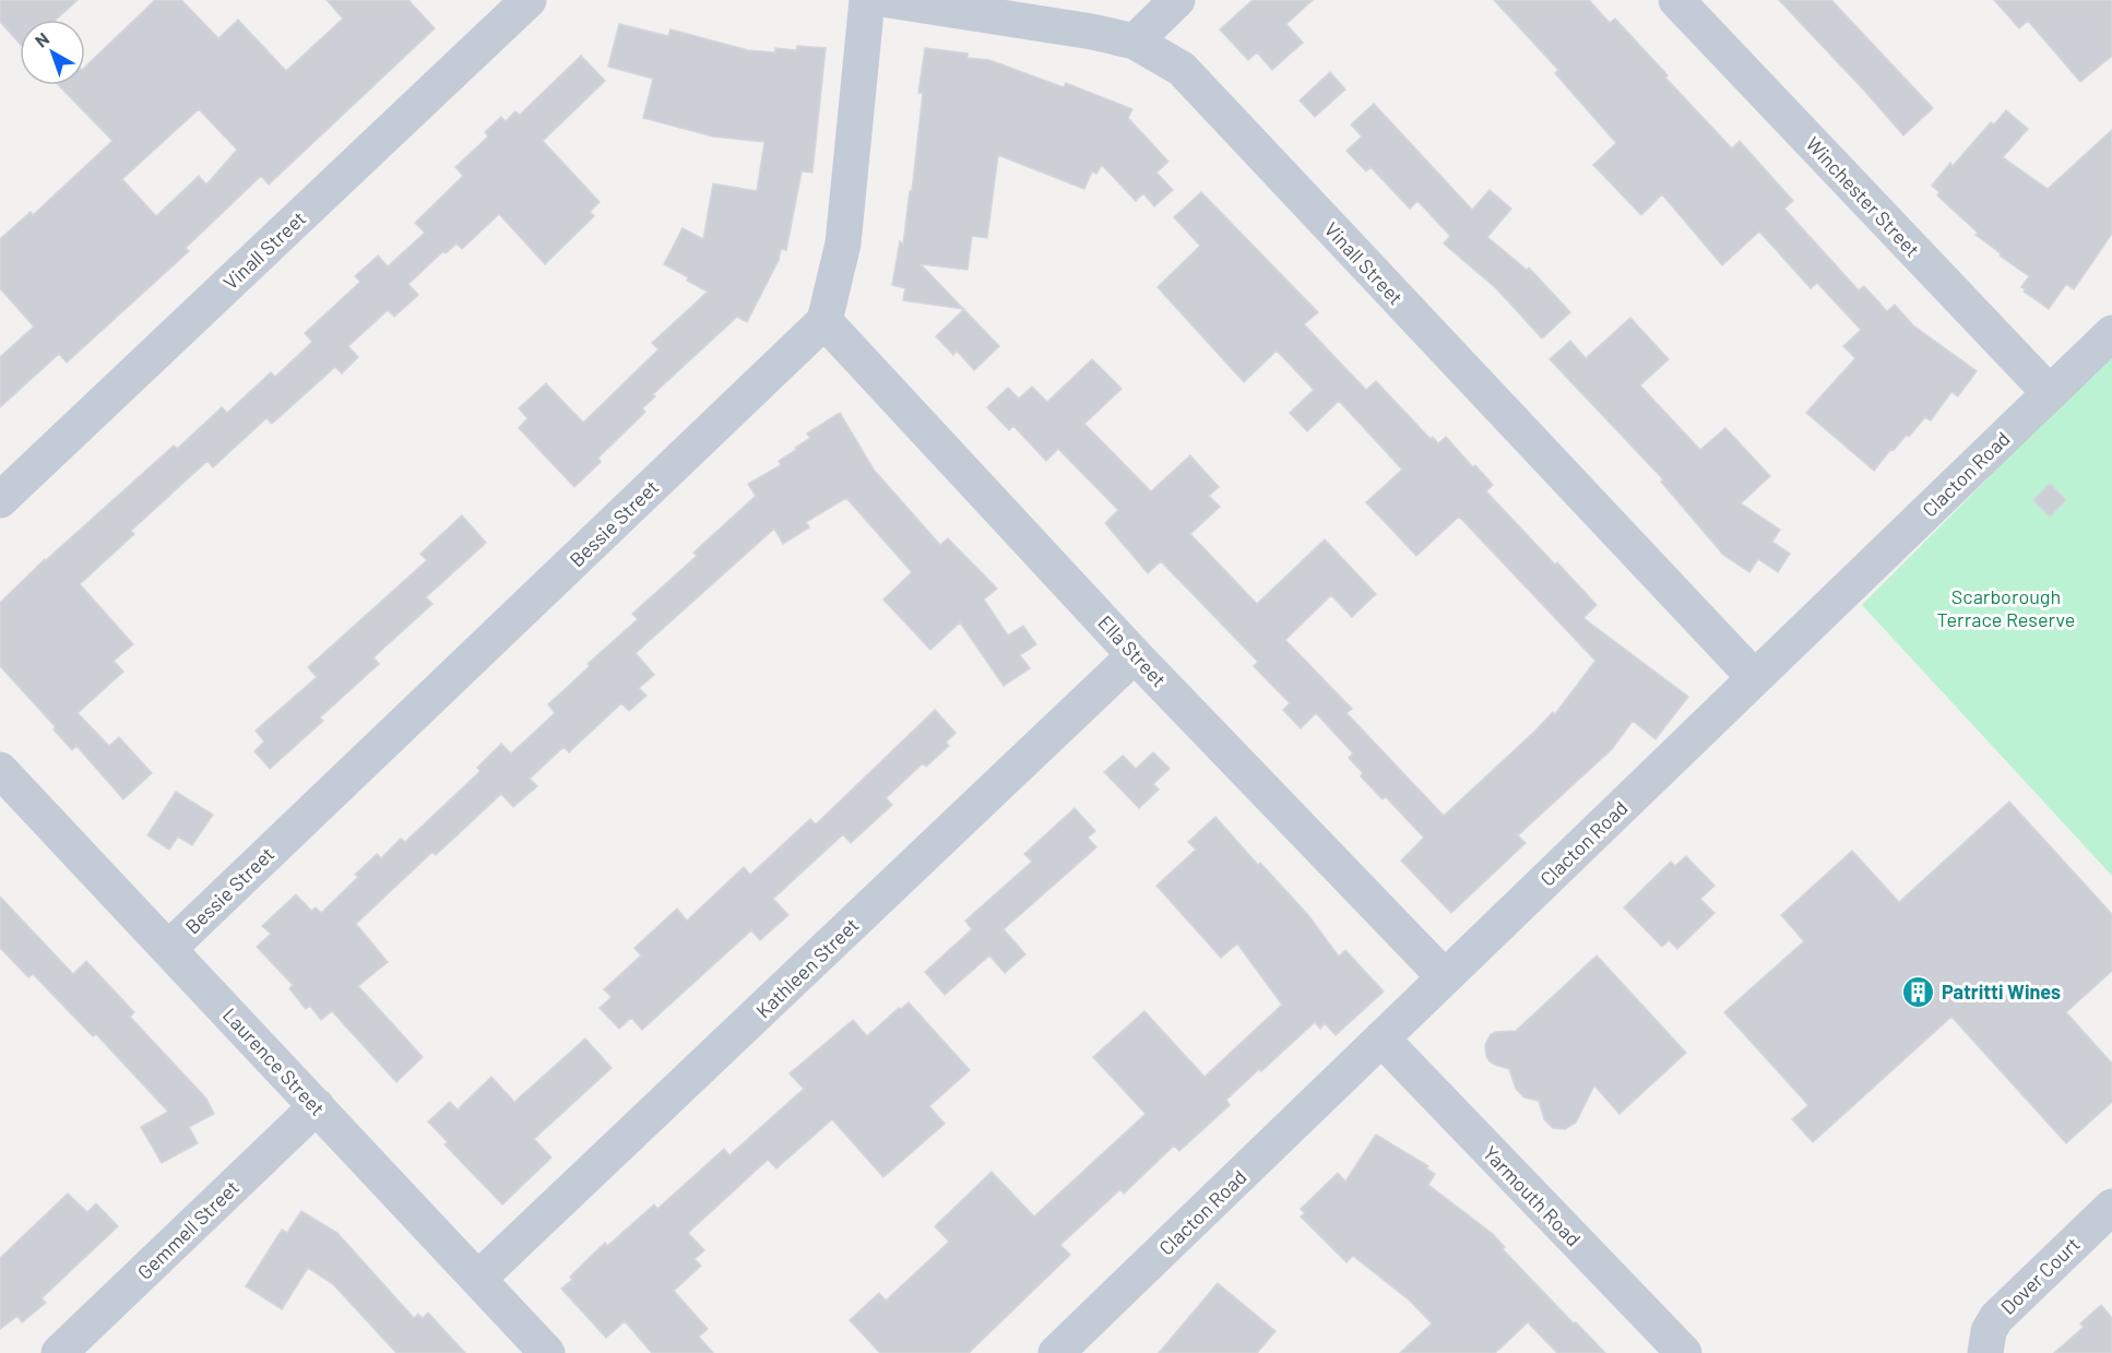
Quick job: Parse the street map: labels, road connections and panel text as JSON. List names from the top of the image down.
{
  "streets": {
    "street": [
      "Winchester Street",
      "Vinall Street",
      "Clacton Road",
      "Bessie Street",
      "Ella Street",
      "Kathleen Street",
      "Laurence Street",
      "Yarmouth Road",
      "Gemmell Street",
      "Dover Court"
    ]
  },
  "crossings": [
    ["Winchester Street", "Clacton Road"],
    ["Vinall Street", "Clacton Road"],
    ["Clacton Road", "Ella Street"],
    ["Clacton Road", "Yarmouth Road"],
    ["Bessie Street", "Ella Street"],
    ["Bessie Street", "Laurence Street"],
    ["Ella Street", "Kathleen Street"],
    ["Kathleen Street", "Laurence Street"],
    ["Laurence Street", "Gemmell Street"]
  ],
  "parks": ["Scarborough Terrace Reserve"],
  "places": {
    "building": ["Patritti Wines"]
  },
  "north": "top left"
}
